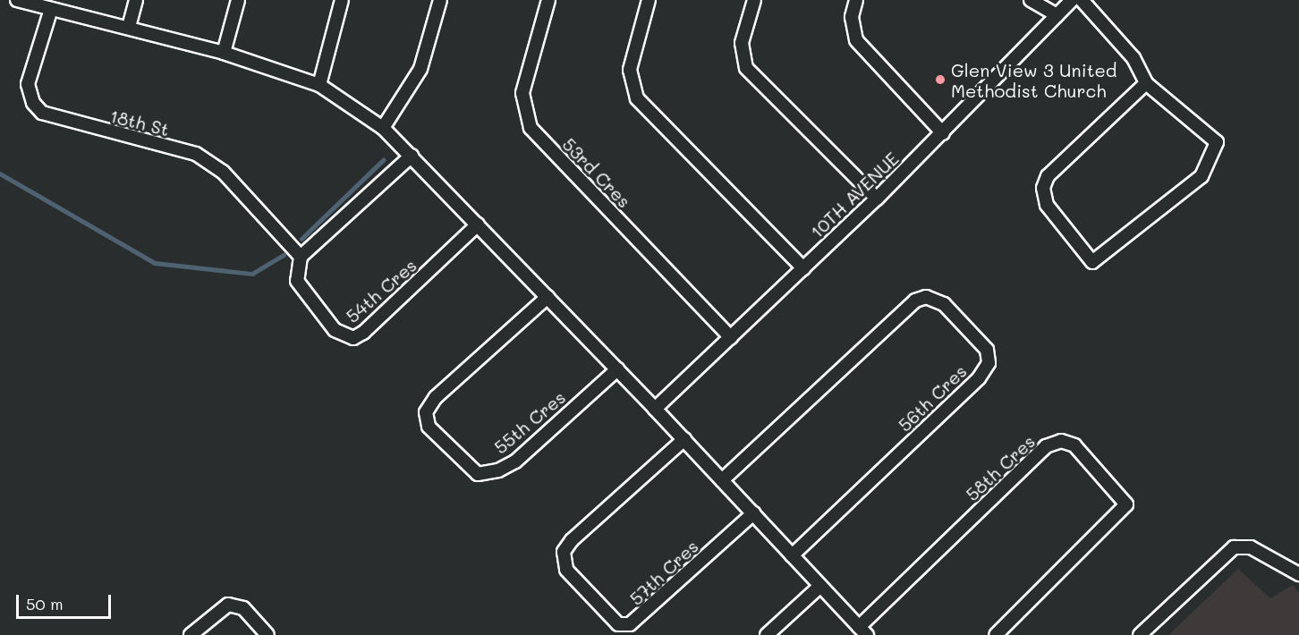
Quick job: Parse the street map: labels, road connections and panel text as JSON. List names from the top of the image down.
{
  "streets": {
    "street": [
      "18th St",
      "53rd Cres",
      "10TH AVENUE",
      "54th Cres",
      "56th Cres",
      "55th Cres",
      "58th Cres",
      "57th Cres"
    ]
  },
  "crossings": [
    ["18th St", "54th Cres"],
    ["53rd Cres", "10TH AVENUE"]
  ],
  "places": ["Glen View 3 United Methodist Church"],
  "scale_bar": "50 m"
}
